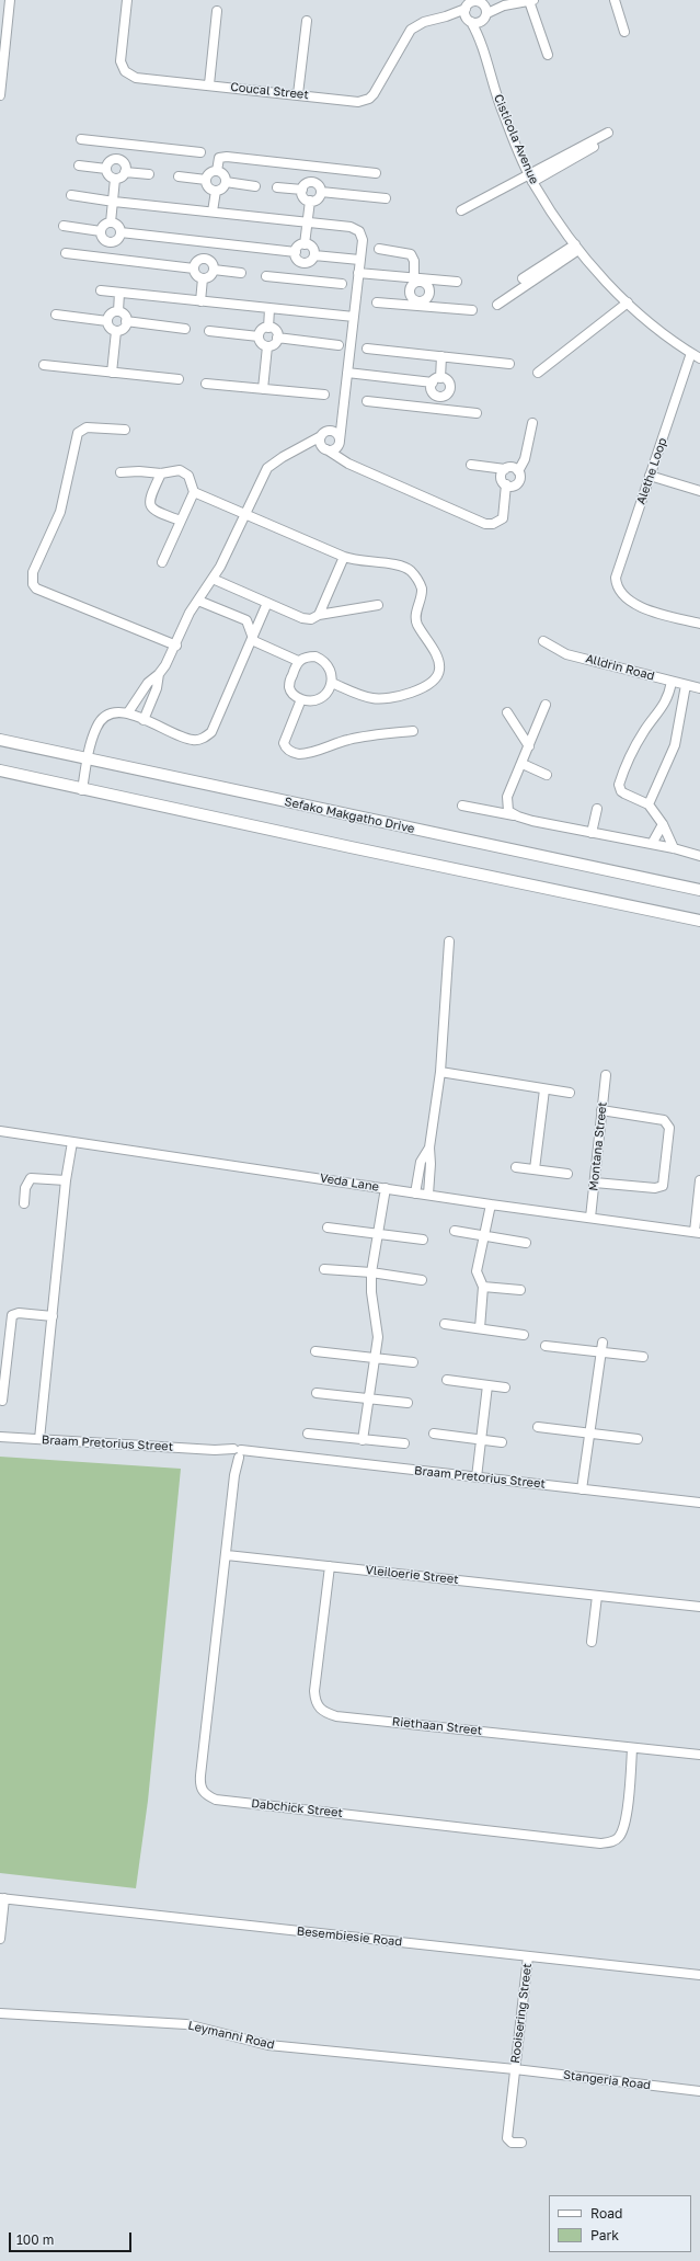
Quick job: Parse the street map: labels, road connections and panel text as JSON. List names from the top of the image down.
{
  "streets": {
    "main road": ["Sefako Makgatho Drive"],
    "street": [
      "Coucal Street",
      "Cisticola Avenue",
      "Alethe Loop",
      "Alldrin Road",
      "Montana Street",
      "Veda Lane",
      "Braam Pretorius Street",
      "Vleiloerie Street",
      "Riethaan Street",
      "Dabchick Street",
      "Besembiesie Road",
      "Rooisering Street",
      "Leymanni Road",
      "Stangeria Road"
    ]
  },
  "crossings": [
    ["Coucal Street", "Cisticola Avenue"],
    ["Cisticola Avenue", "Alethe Loop"],
    ["Montana Street", "Veda Lane"],
    ["Braam Pretorius Street", "Dabchick Street"],
    ["Vleiloerie Street", "Riethaan Street"],
    ["Vleiloerie Street", "Dabchick Street"],
    ["Riethaan Street", "Dabchick Street"],
    ["Besembiesie Road", "Rooisering Street"],
    ["Rooisering Street", "Leymanni Road"],
    ["Rooisering Street", "Stangeria Road"],
    ["Leymanni Road", "Stangeria Road"]
  ],
  "legend": ["Road", "Park"],
  "scale_bar": "100 m"
}
